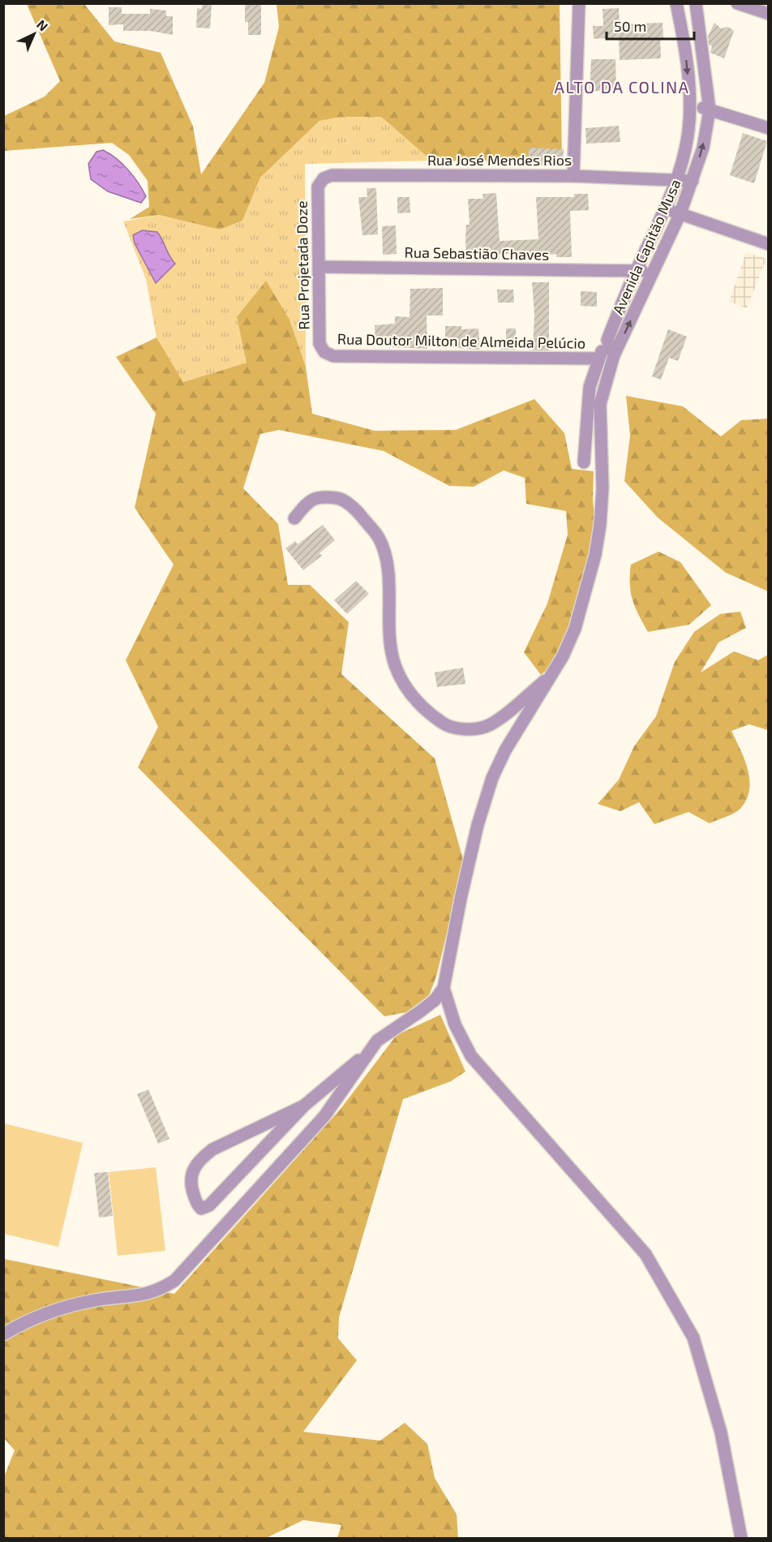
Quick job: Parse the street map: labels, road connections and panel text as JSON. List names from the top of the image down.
{
  "streets": {
    "street": [
      "Rua José Mendes Rios",
      "Avenida Capitão Musa",
      "Rua Sebastião Chaves",
      "Rua Projetada Doze",
      "Rua Doutor Milton de Almeida Pelúcio"
    ]
  },
  "crossings": [
    ["Rua José Mendes Rios", "Avenida Capitão Musa"],
    ["Rua José Mendes Rios", "Rua Projetada Doze"],
    ["Avenida Capitão Musa", "Rua Sebastião Chaves"],
    ["Avenida Capitão Musa", "Rua Doutor Milton de Almeida Pelúcio"],
    ["Rua Sebastião Chaves", "Rua Projetada Doze"],
    ["Rua Projetada Doze", "Rua Doutor Milton de Almeida Pelúcio"]
  ],
  "districts": ["ALTO DA COLINA"],
  "scale_bar": "50 m",
  "north": "top right"
}
